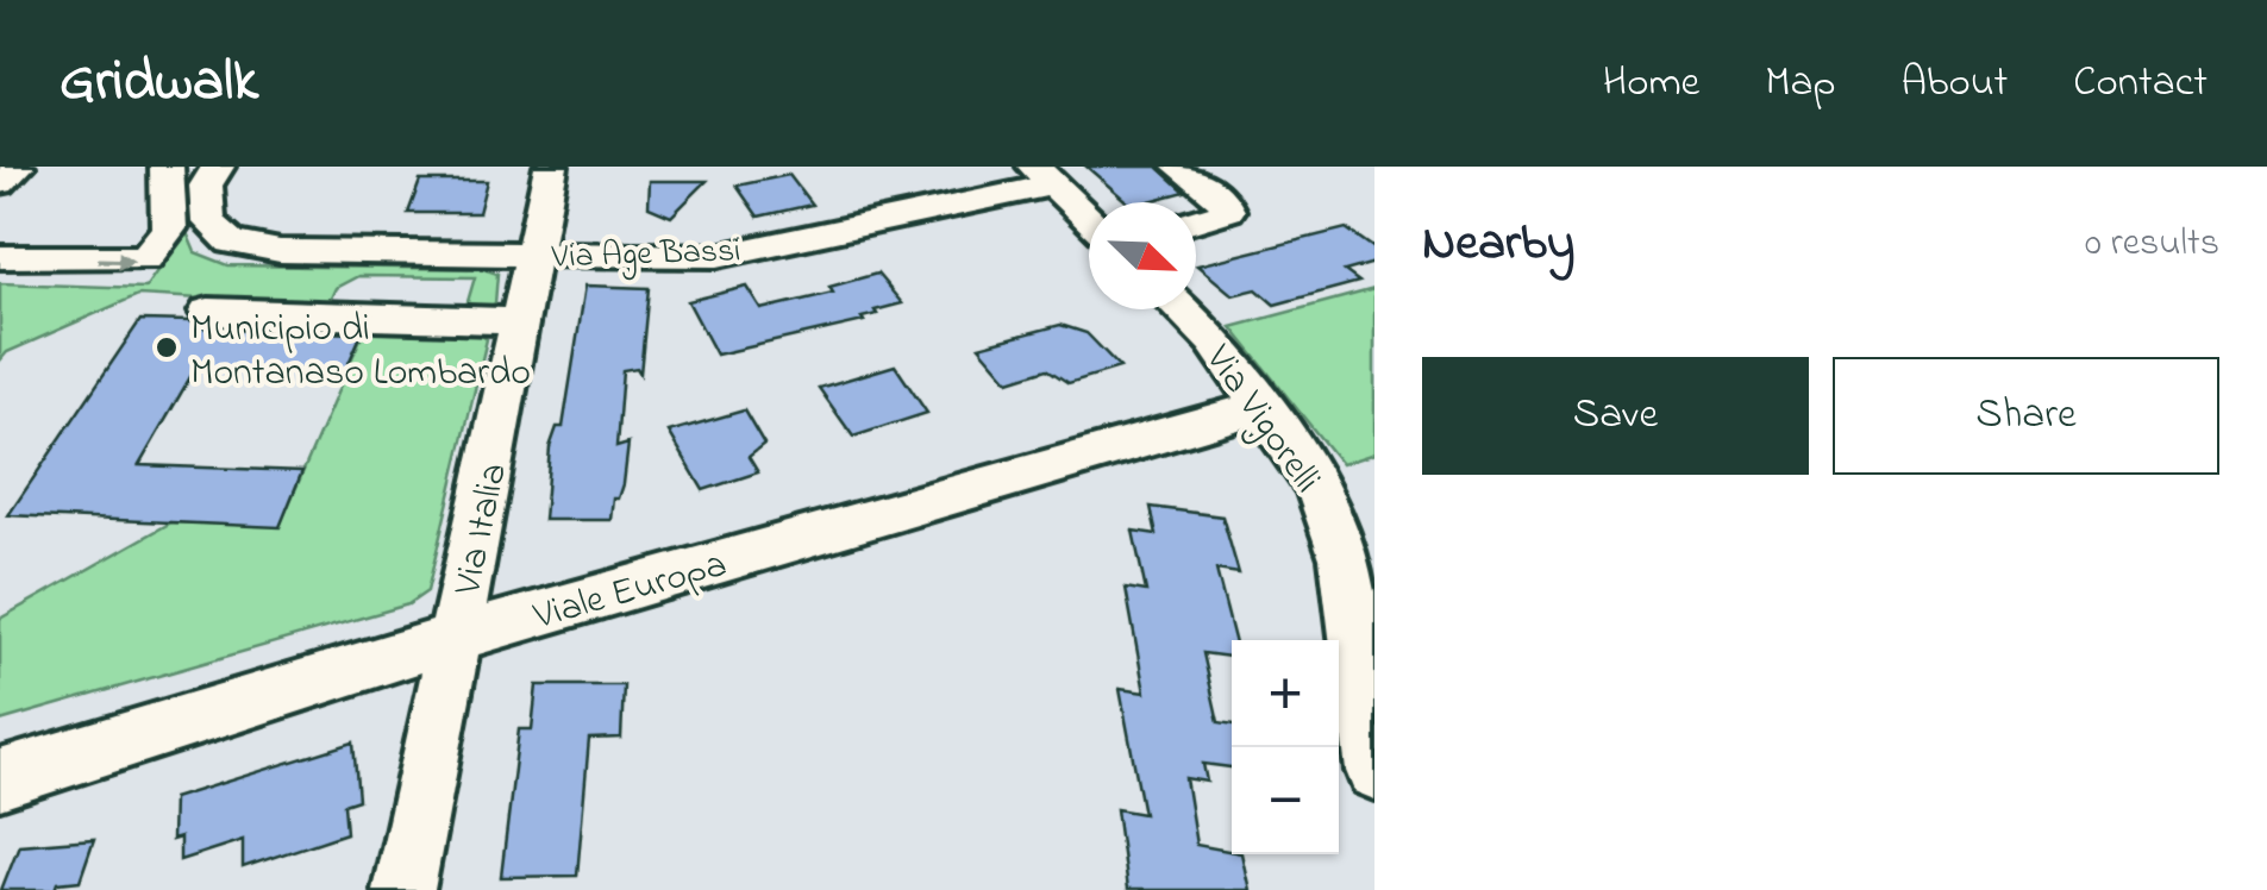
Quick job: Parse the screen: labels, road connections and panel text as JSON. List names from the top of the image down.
{
  "streets": {
    "street": [
      "Via Age Bassi",
      "Via Vigorelli",
      "Via Italia",
      "Viale Europa"
    ]
  },
  "crossings": [
    ["Via Age Bassi", "Via Italia"],
    ["Via Vigorelli", "Viale Europa"],
    ["Via Italia", "Viale Europa"]
  ],
  "places": ["Municipio di Montanaso Lombardo"],
  "north": "bottom right",
  "page": {
    "header": "Gridwalk",
    "nav": [
      "Home",
      "Map",
      "About",
      "Contact"
    ],
    "heading": ["Nearby", "0 results"],
    "buttons": ["Save", "Share"],
    "map_buttons": ["+", "−"]
  }
}
